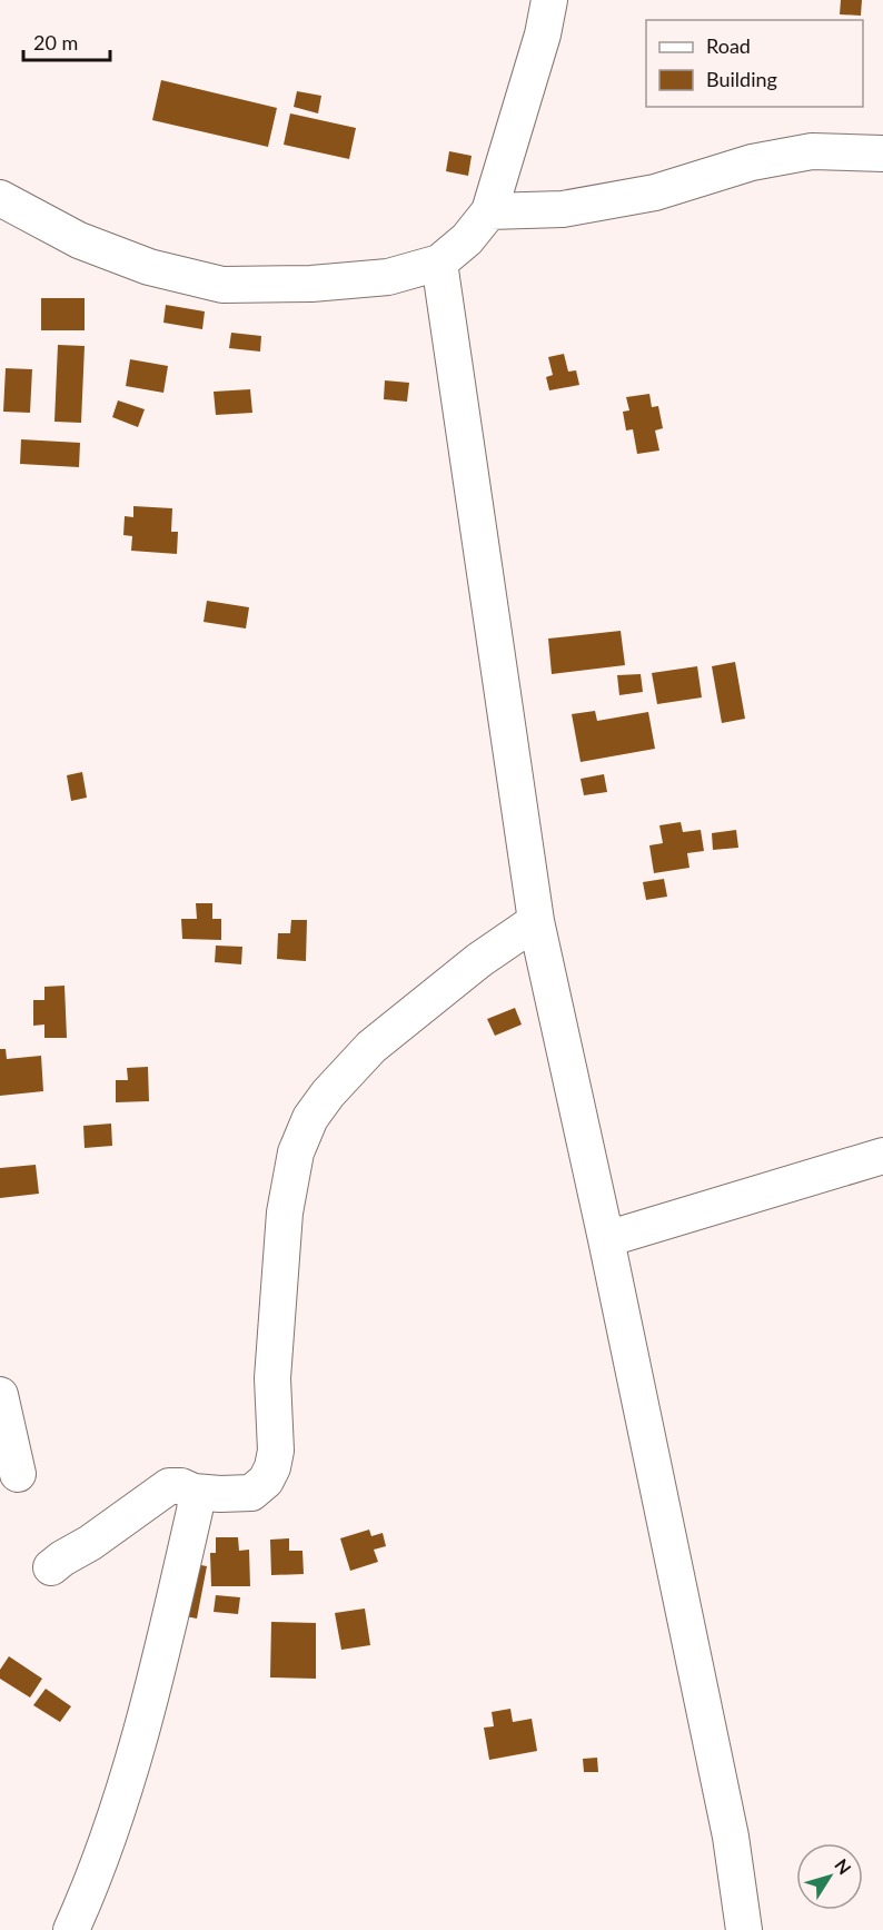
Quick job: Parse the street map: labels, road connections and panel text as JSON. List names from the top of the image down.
{
  "legend": ["Road", "Building"],
  "scale_bar": "20 m",
  "north": "top right"
}
